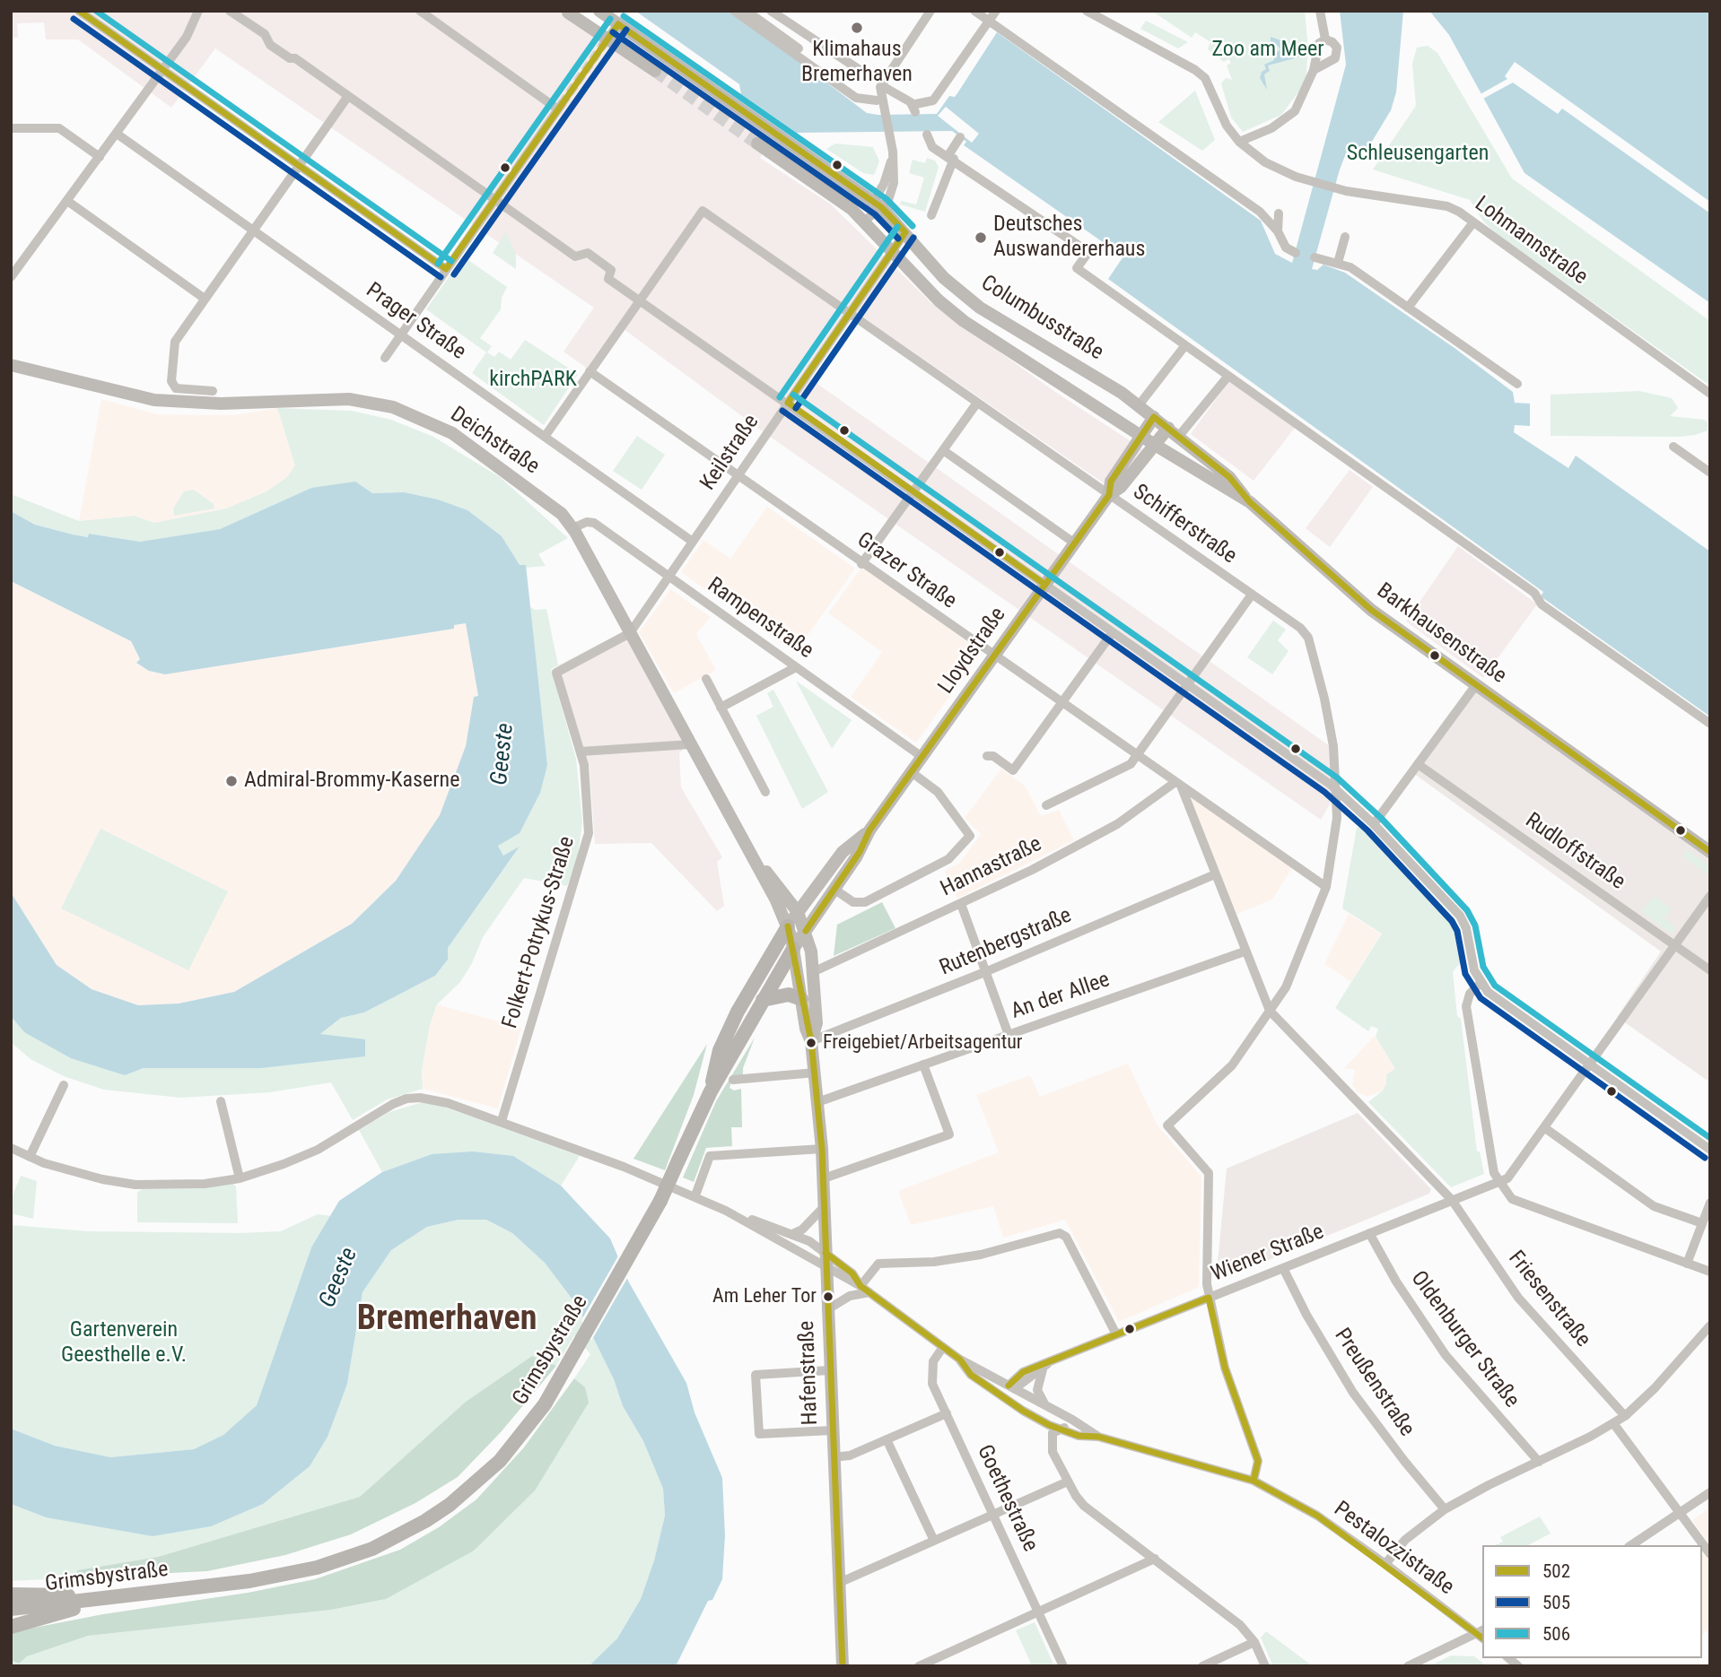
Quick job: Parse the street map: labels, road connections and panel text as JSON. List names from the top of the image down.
{
  "streets": {
    "highway": ["Grimsbystraße"],
    "main road": [
      "Columbusstraße",
      "Deichstraße",
      "Barkhausenstraße",
      "Lloydstraße",
      "Hafenstraße"
    ],
    "street": [
      "Lohmannstraße",
      "Prager Straße",
      "Keilstraße",
      "Schifferstraße",
      "Grazer Straße",
      "Rampenstraße",
      "Rudloffstraße",
      "Hannastraße",
      "Folkert-Potrykus-Straße",
      "Rutenbergstraße",
      "An der Allee",
      "Wiener Straße",
      "Friesenstraße",
      "Oldenburger Straße",
      "Preußenstraße",
      "Goethestraße",
      "Pestalozzistraße"
    ]
  },
  "crossings": [
    ["Columbusstraße", "Keilstraße"],
    ["Columbusstraße", "Barkhausenstraße"],
    ["Columbusstraße", "Lloydstraße"],
    ["Prager Straße", "Keilstraße"],
    ["Deichstraße", "Keilstraße"],
    ["Deichstraße", "Rampenstraße"],
    ["Deichstraße", "Lloydstraße"],
    ["Deichstraße", "Folkert-Potrykus-Straße"],
    ["Deichstraße", "Grimsbystraße"],
    ["Deichstraße", "Hafenstraße"],
    ["Keilstraße", "Schifferstraße"],
    ["Keilstraße", "Grazer Straße"],
    ["Keilstraße", "Rampenstraße"],
    ["Keilstraße", "Folkert-Potrykus-Straße"],
    ["Schifferstraße", "Grazer Straße"],
    ["Schifferstraße", "Lloydstraße"],
    ["Schifferstraße", "Wiener Straße"],
    ["Schifferstraße", "Friesenstraße"],
    ["Grazer Straße", "Lloydstraße"],
    ["Grazer Straße", "Hannastraße"],
    ["Rampenstraße", "Lloydstraße"],
    ["Barkhausenstraße", "Lloydstraße"],
    ["Lloydstraße", "Grimsbystraße"],
    ["Lloydstraße", "Hafenstraße"],
    ["Hannastraße", "Hafenstraße"],
    ["Rutenbergstraße", "Hafenstraße"],
    ["An der Allee", "Hafenstraße"],
    ["Wiener Straße", "Friesenstraße"],
    ["Wiener Straße", "Oldenburger Straße"],
    ["Wiener Straße", "Preußenstraße"],
    ["Wiener Straße", "Pestalozzistraße"],
    ["Grimsbystraße", "Hafenstraße"],
    ["Hafenstraße", "Pestalozzistraße"],
    ["Goethestraße", "Pestalozzistraße"]
  ],
  "districts": ["Bremerhaven"],
  "water": ["Geeste"],
  "parks": [
    "Zoo am Meer",
    "Schleusengarten",
    "kirchPARK",
    "Gartenverein Geesthelle e.V."
  ],
  "places": [
    "Klimahaus Bremerhaven",
    "Deutsches Auswandererhaus",
    "Admiral-Brommy-Kaserne",
    "Freigebiet/Arbeitsagentur",
    "Am Leher Tor"
  ],
  "lines": ["transit line 502", "transit line 506", "transit line 505"],
  "legend": ["502", "505", "506"]
}
